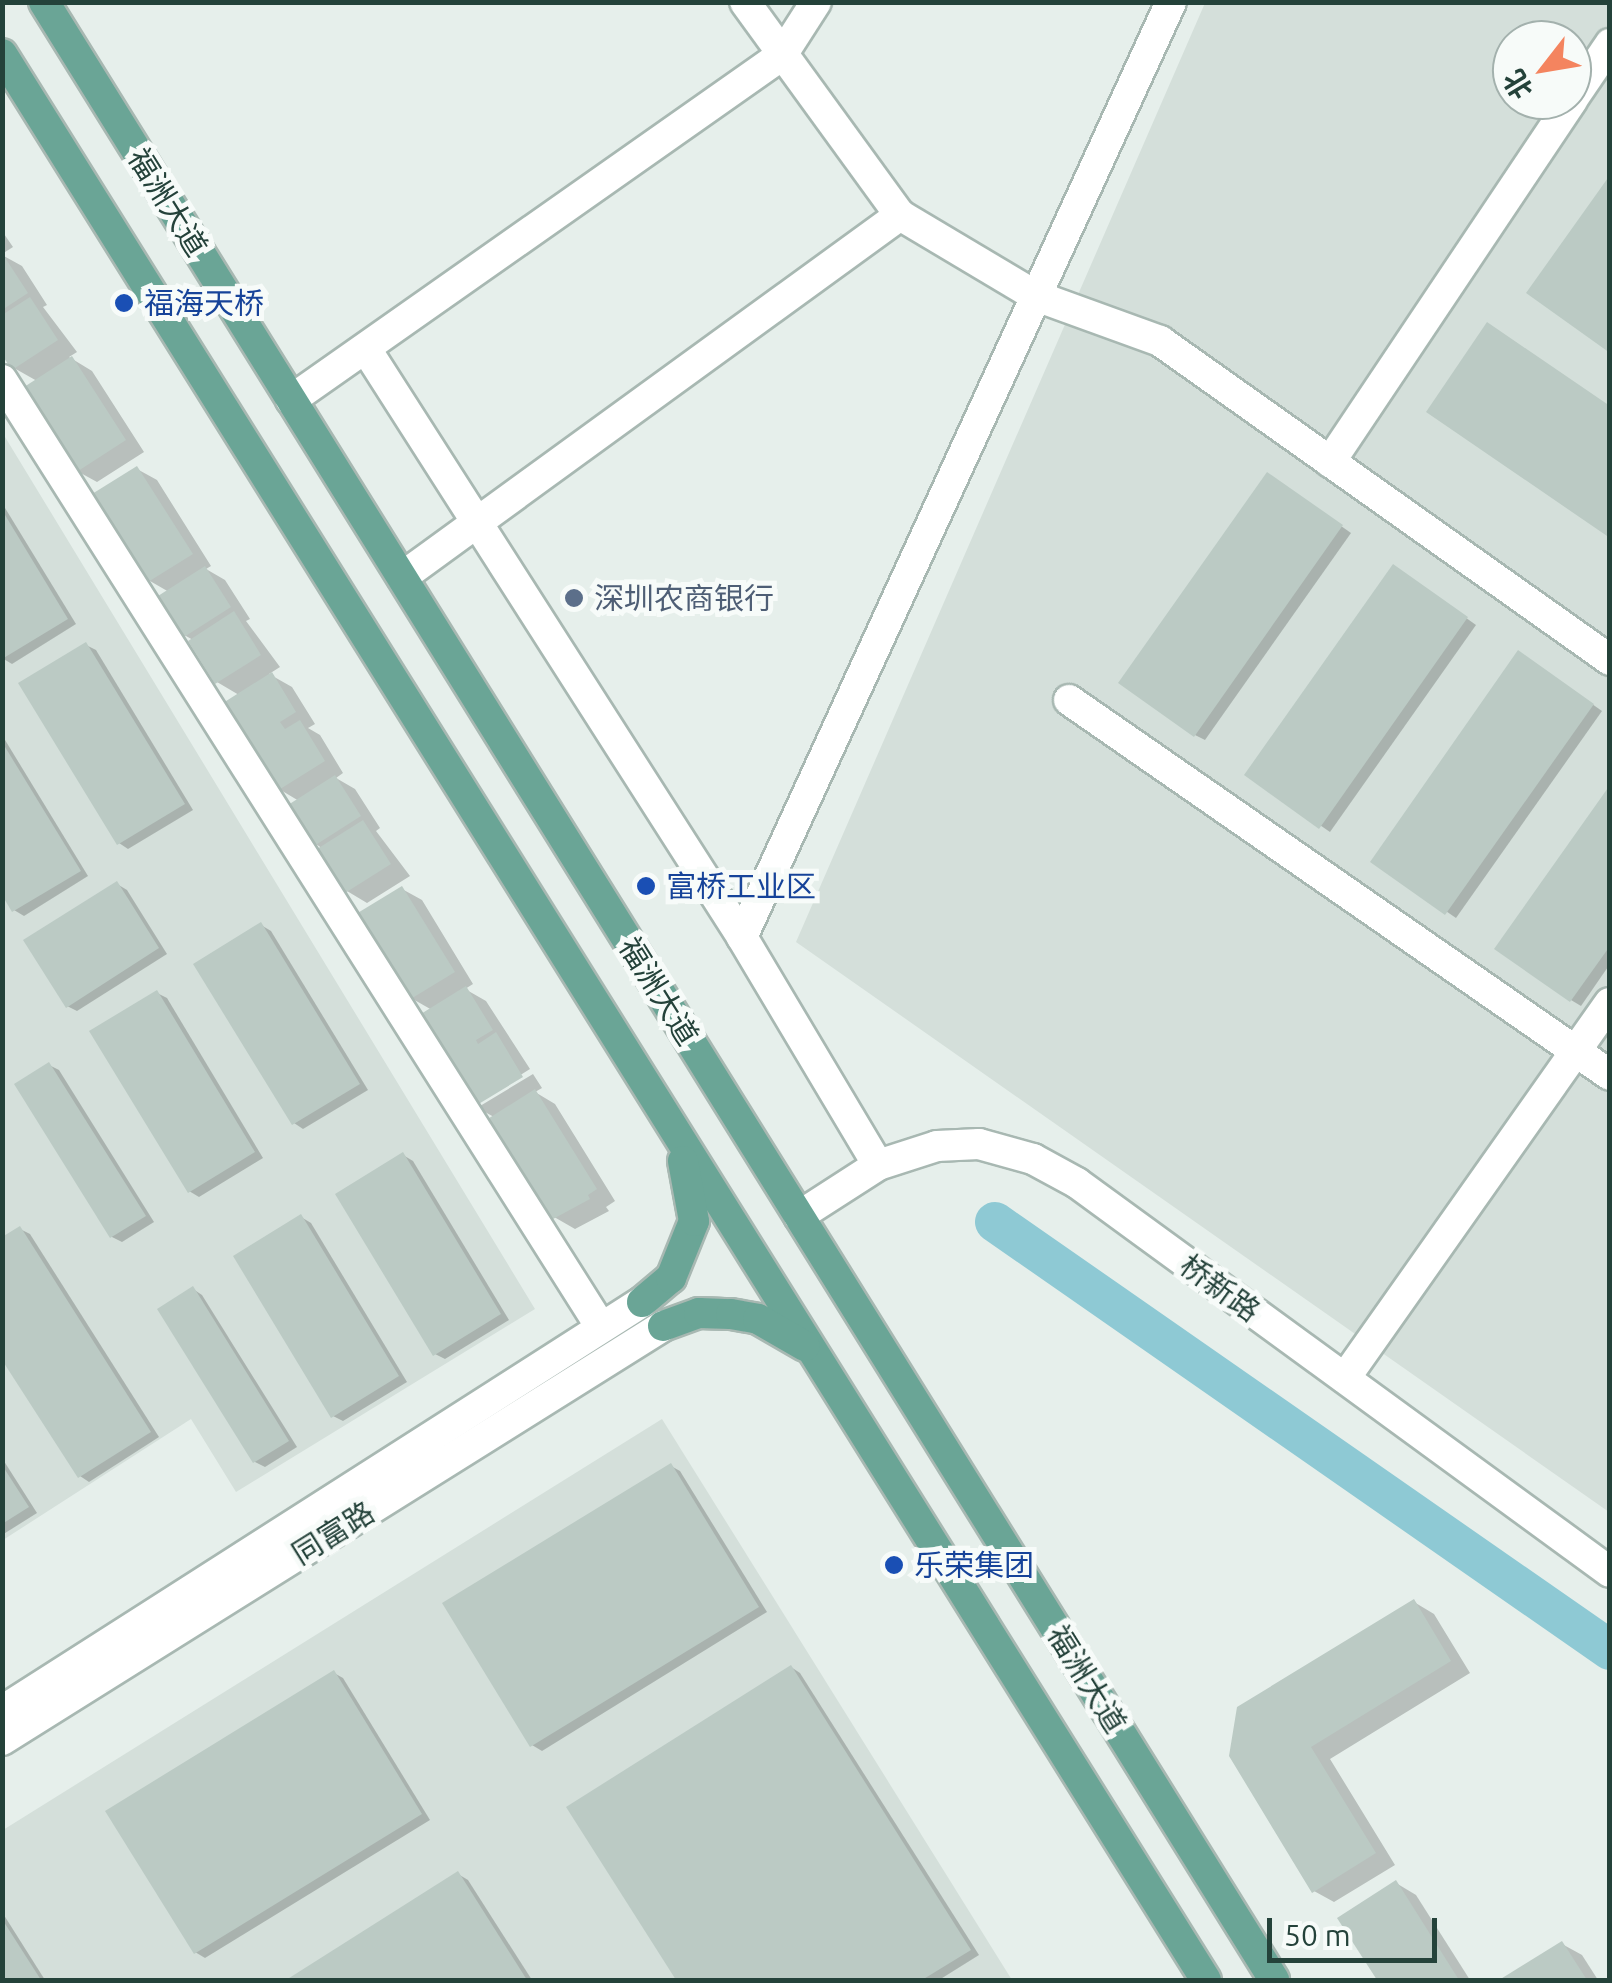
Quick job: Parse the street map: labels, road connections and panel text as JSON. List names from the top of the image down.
{
  "streets": {
    "main road": ["福洲大道"],
    "street": ["桥新路", "同富路"]
  },
  "crossings": [
    ["福洲大道", "桥新路"]
  ],
  "places": [
    "福海天桥",
    "深圳农商银行",
    "富桥工业区",
    "乐荣集团"
  ],
  "scale_bar": "50 m",
  "north": "bottom left"
}
